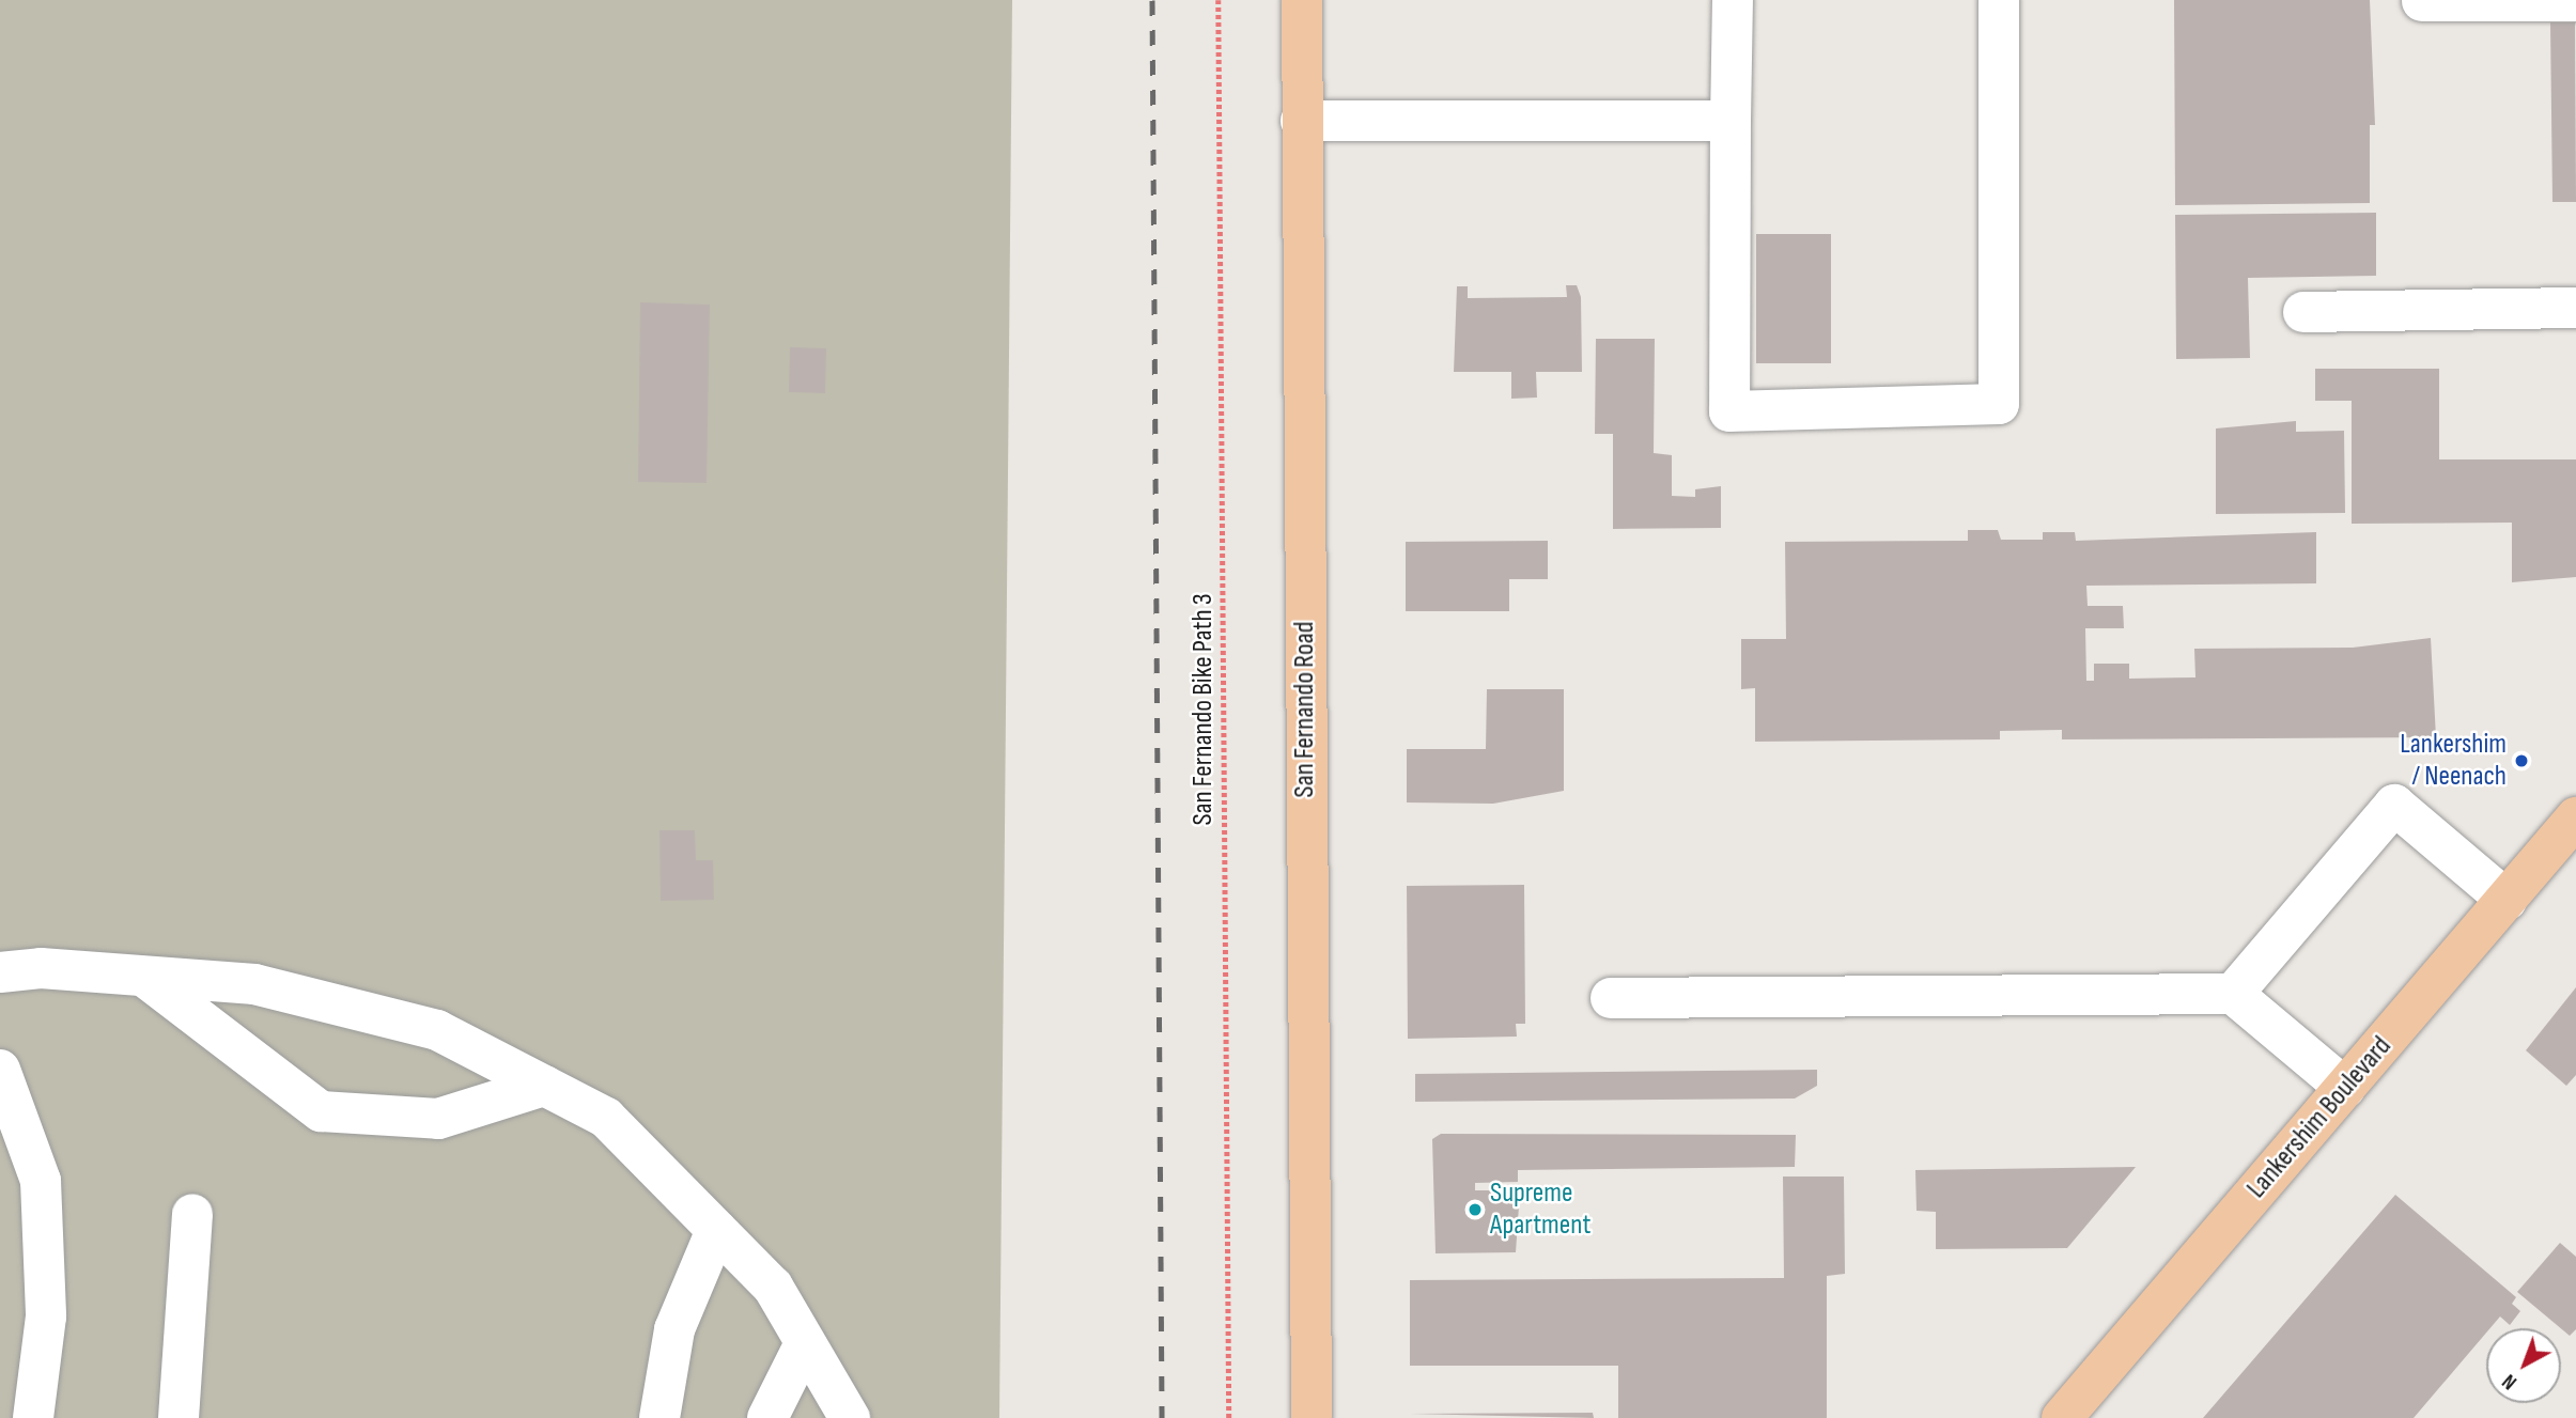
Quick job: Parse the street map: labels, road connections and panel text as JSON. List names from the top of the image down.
{
  "streets": {
    "main road": ["San Fernando Road", "Lankershim Boulevard"],
    "path": ["San Fernando Bike Path 3"]
  },
  "places": ["Lankershim / Neenach", "Supreme Apartment"],
  "north": "bottom left"
}
